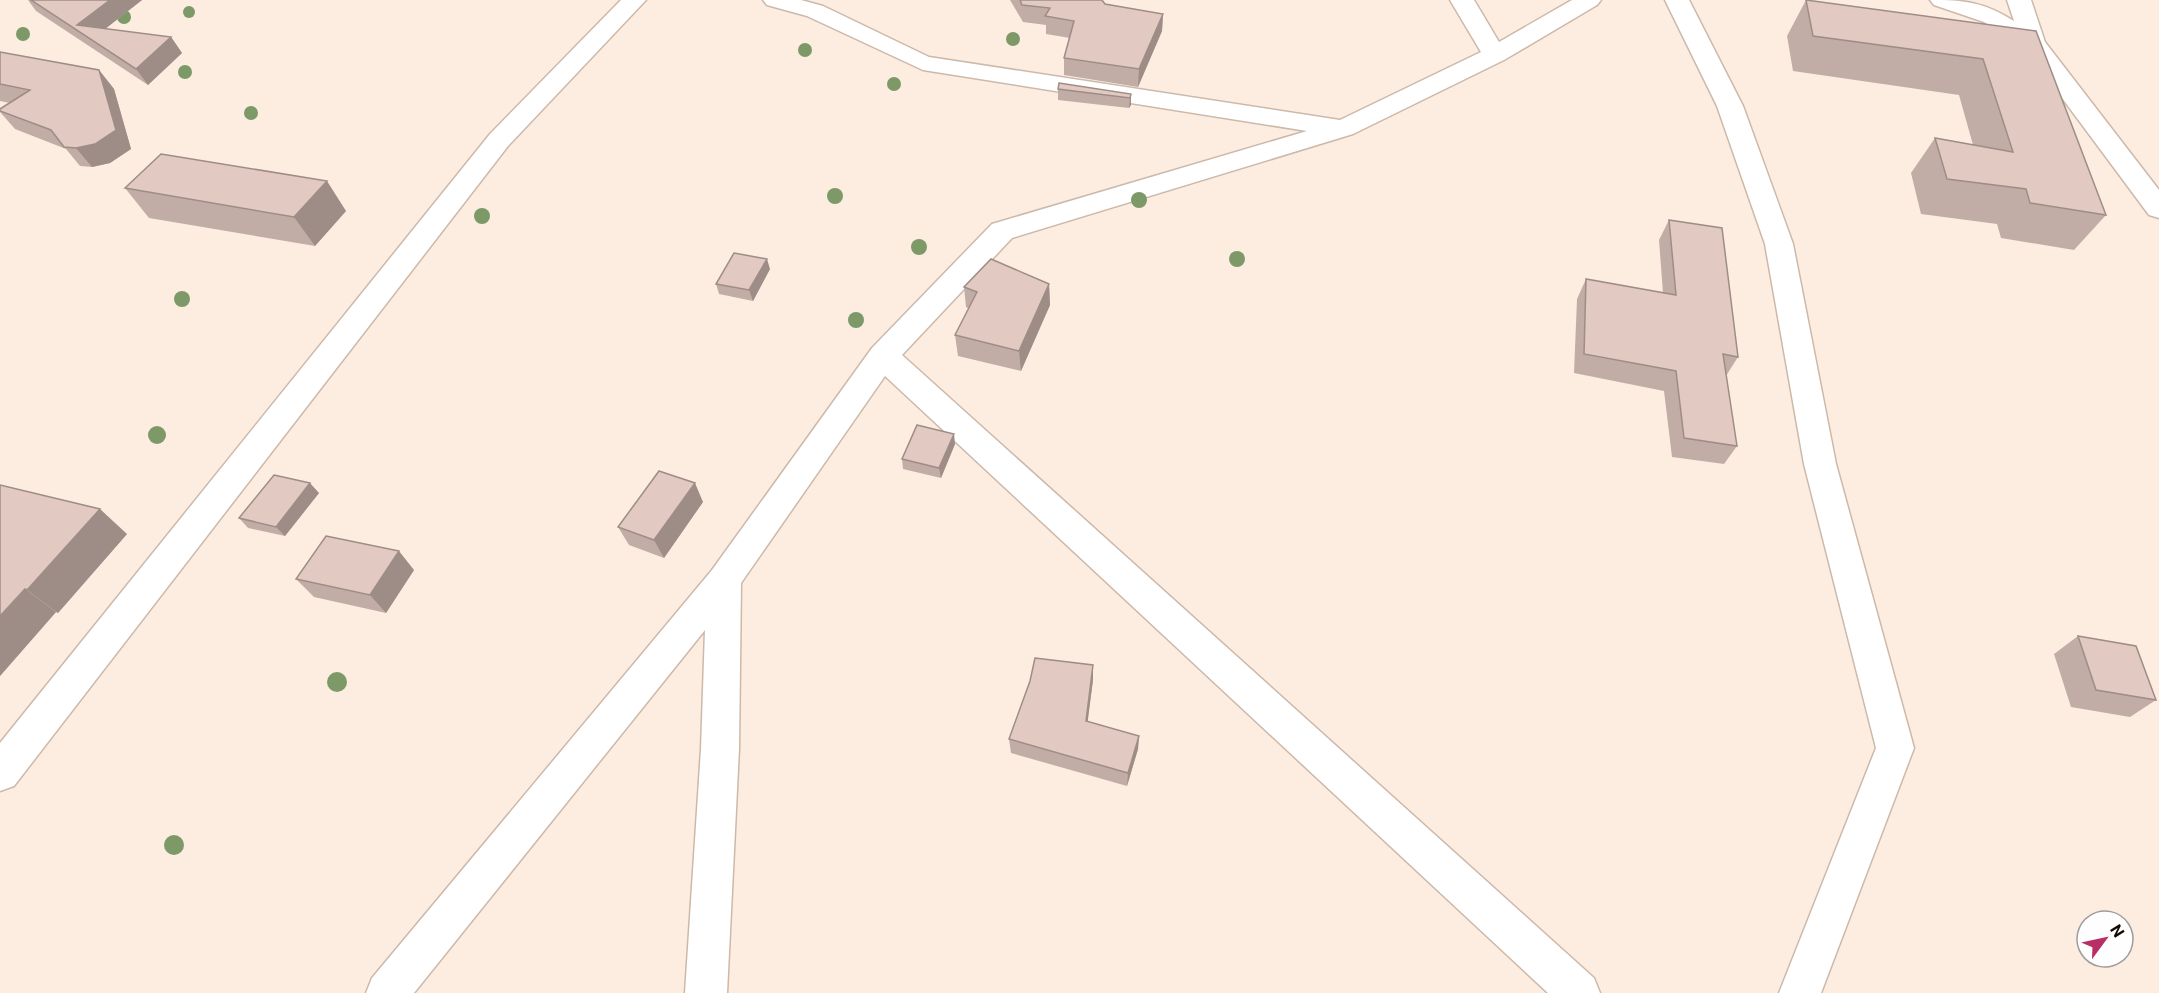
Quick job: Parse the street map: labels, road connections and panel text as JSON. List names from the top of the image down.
{
  "north": "top right"
}
